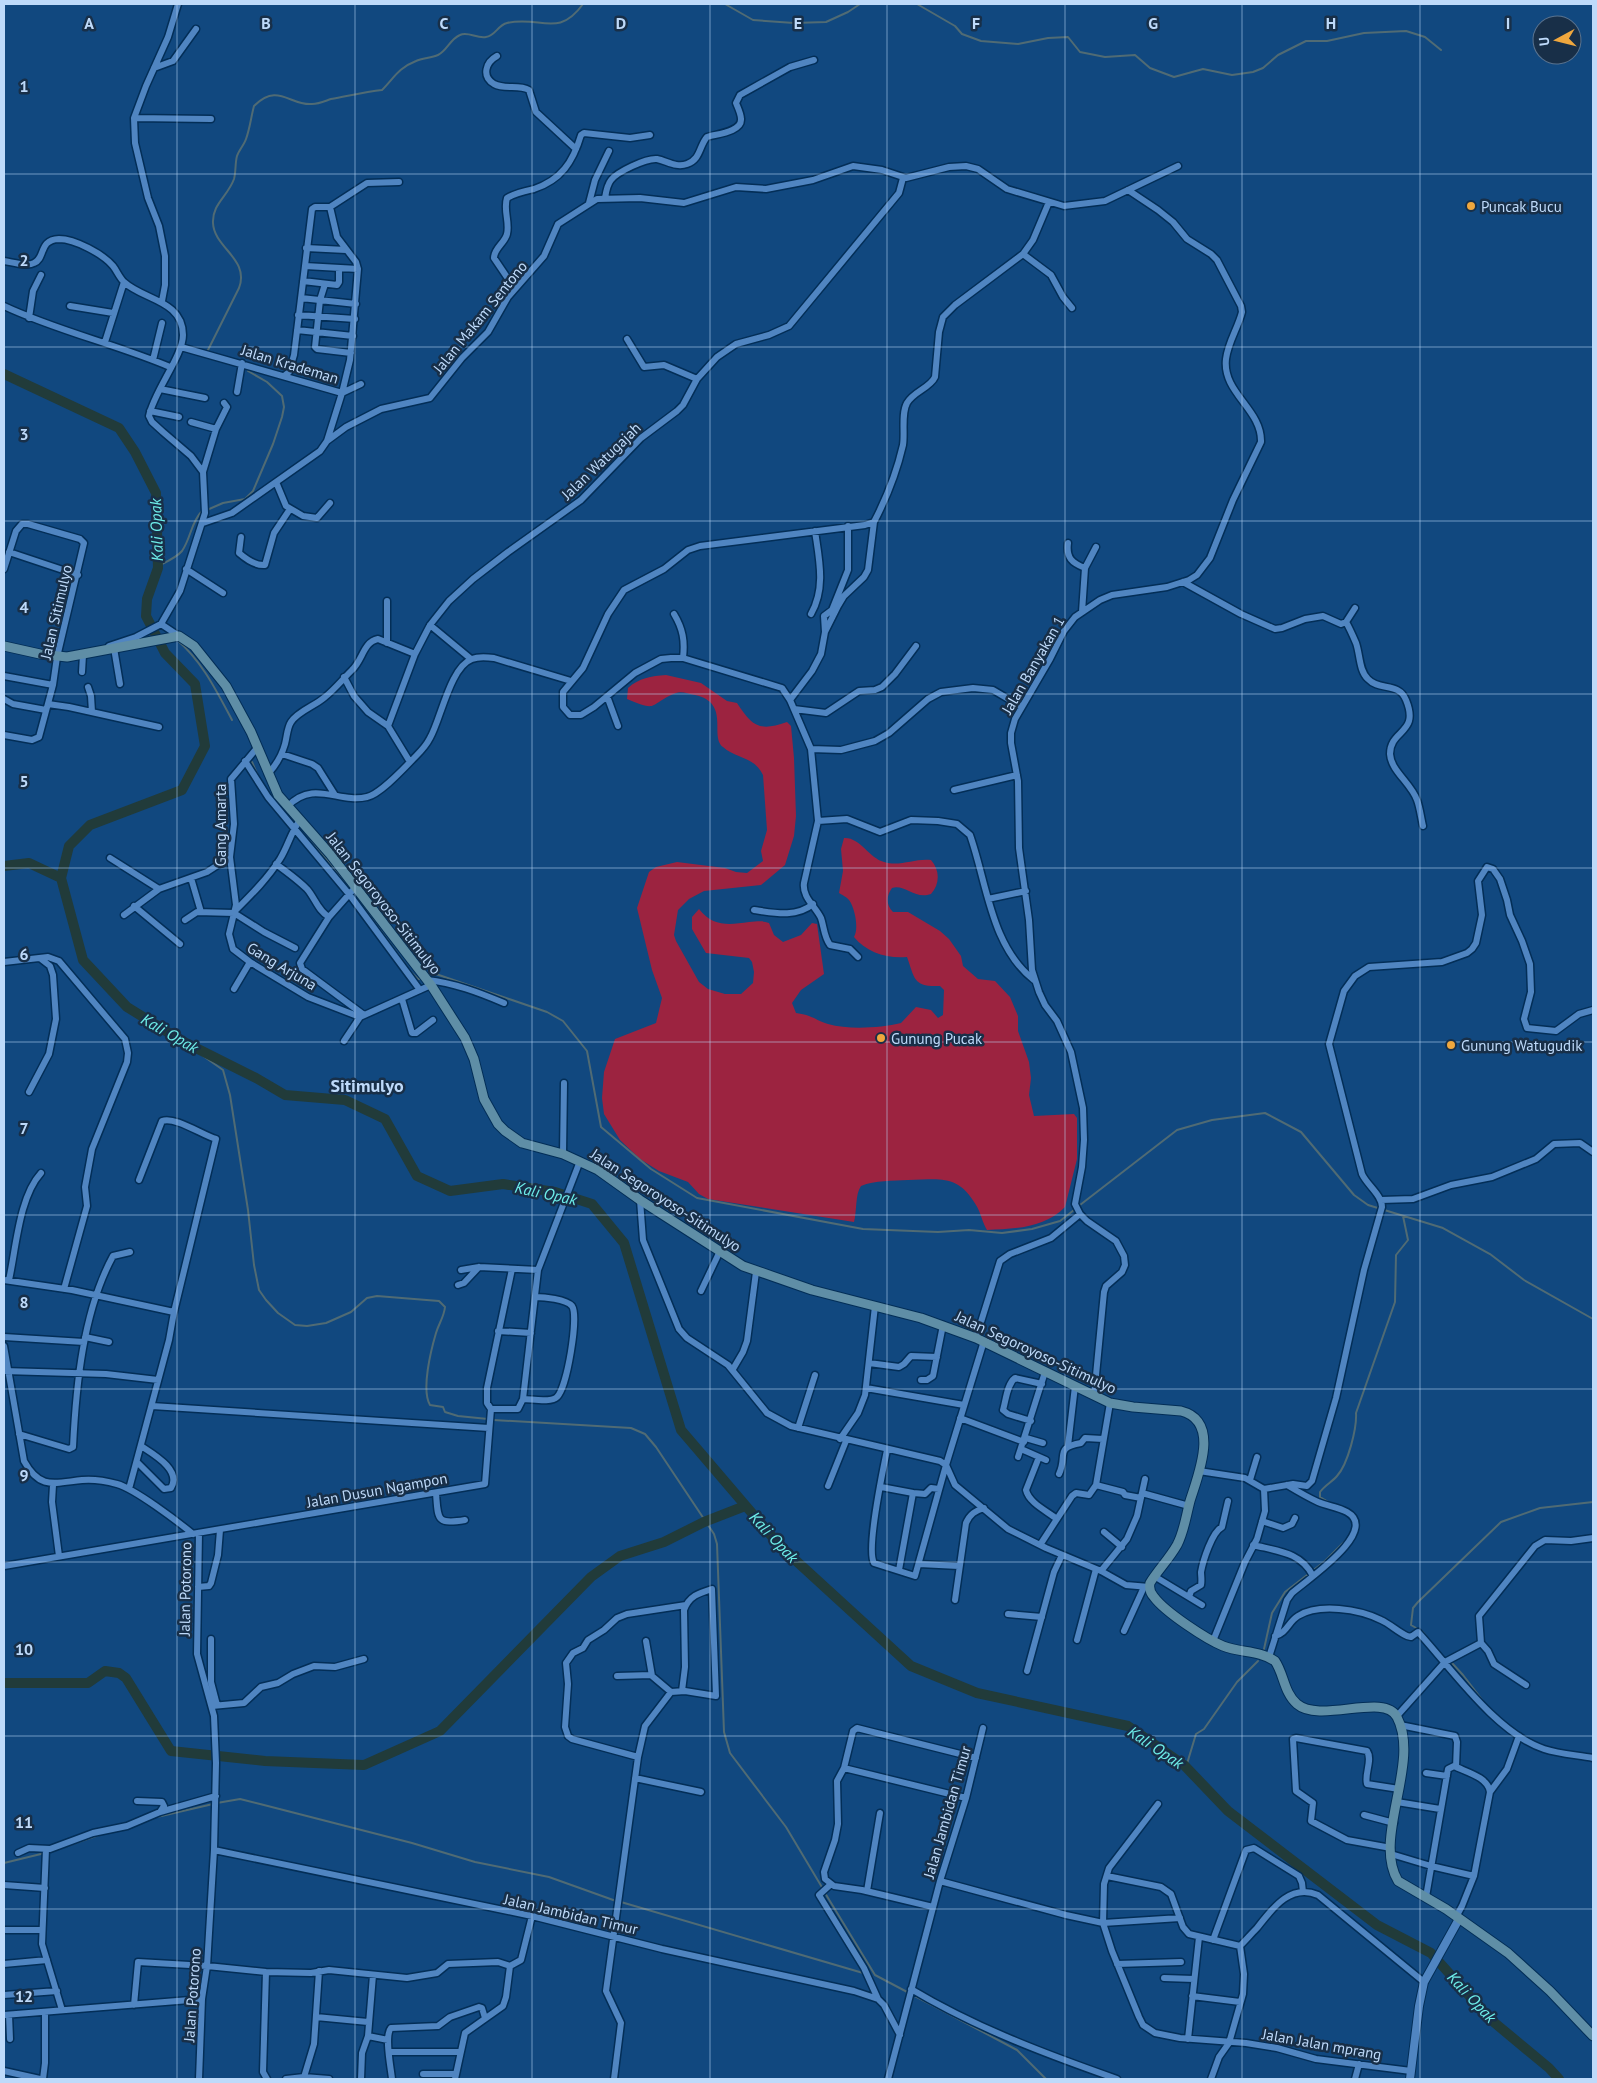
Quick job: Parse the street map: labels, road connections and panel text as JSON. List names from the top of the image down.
{
  "streets": {
    "main road": ["Jalan Segoroyoso-Sitimulyo"],
    "street": [
      "Jalan Makam Sentono",
      "Jalan Krademan",
      "Jalan Watugajah",
      "Jalan Sitimulyo",
      "Jalan Banyakan 1",
      "Gang Amarta",
      "Gang Arjuna",
      "Jalan Dusun Ngampon",
      "Jalan Potorono",
      "Jalan Jambidan Timur",
      "Jalan Jalan mprang"
    ]
  },
  "crossings": [
    ["Jalan Makam Sentono", "Jalan Krademan"],
    ["Jalan Makam Sentono", "Jalan Watugajah"],
    ["Gang Amarta", "Jalan Segoroyoso-Sitimulyo"],
    ["Gang Amarta", "Gang Arjuna"],
    ["Jalan Dusun Ngampon", "Jalan Potorono"],
    ["Jalan Potorono", "Jalan Jambidan Timur"]
  ],
  "districts": ["Sitimulyo"],
  "water": ["Kali Opak"],
  "places": ["Puncak Bucu", "Gunung Pucak", "Gunung Watugudik"],
  "north": "left",
  "grid": {
    "columns": [
      "A",
      "B",
      "C",
      "D",
      "E",
      "F",
      "G",
      "H",
      "I"
    ],
    "rows": [
      "1",
      "2",
      "3",
      "4",
      "5",
      "6",
      "7",
      "8",
      "9",
      "10",
      "11",
      "12"
    ]
  }
}
